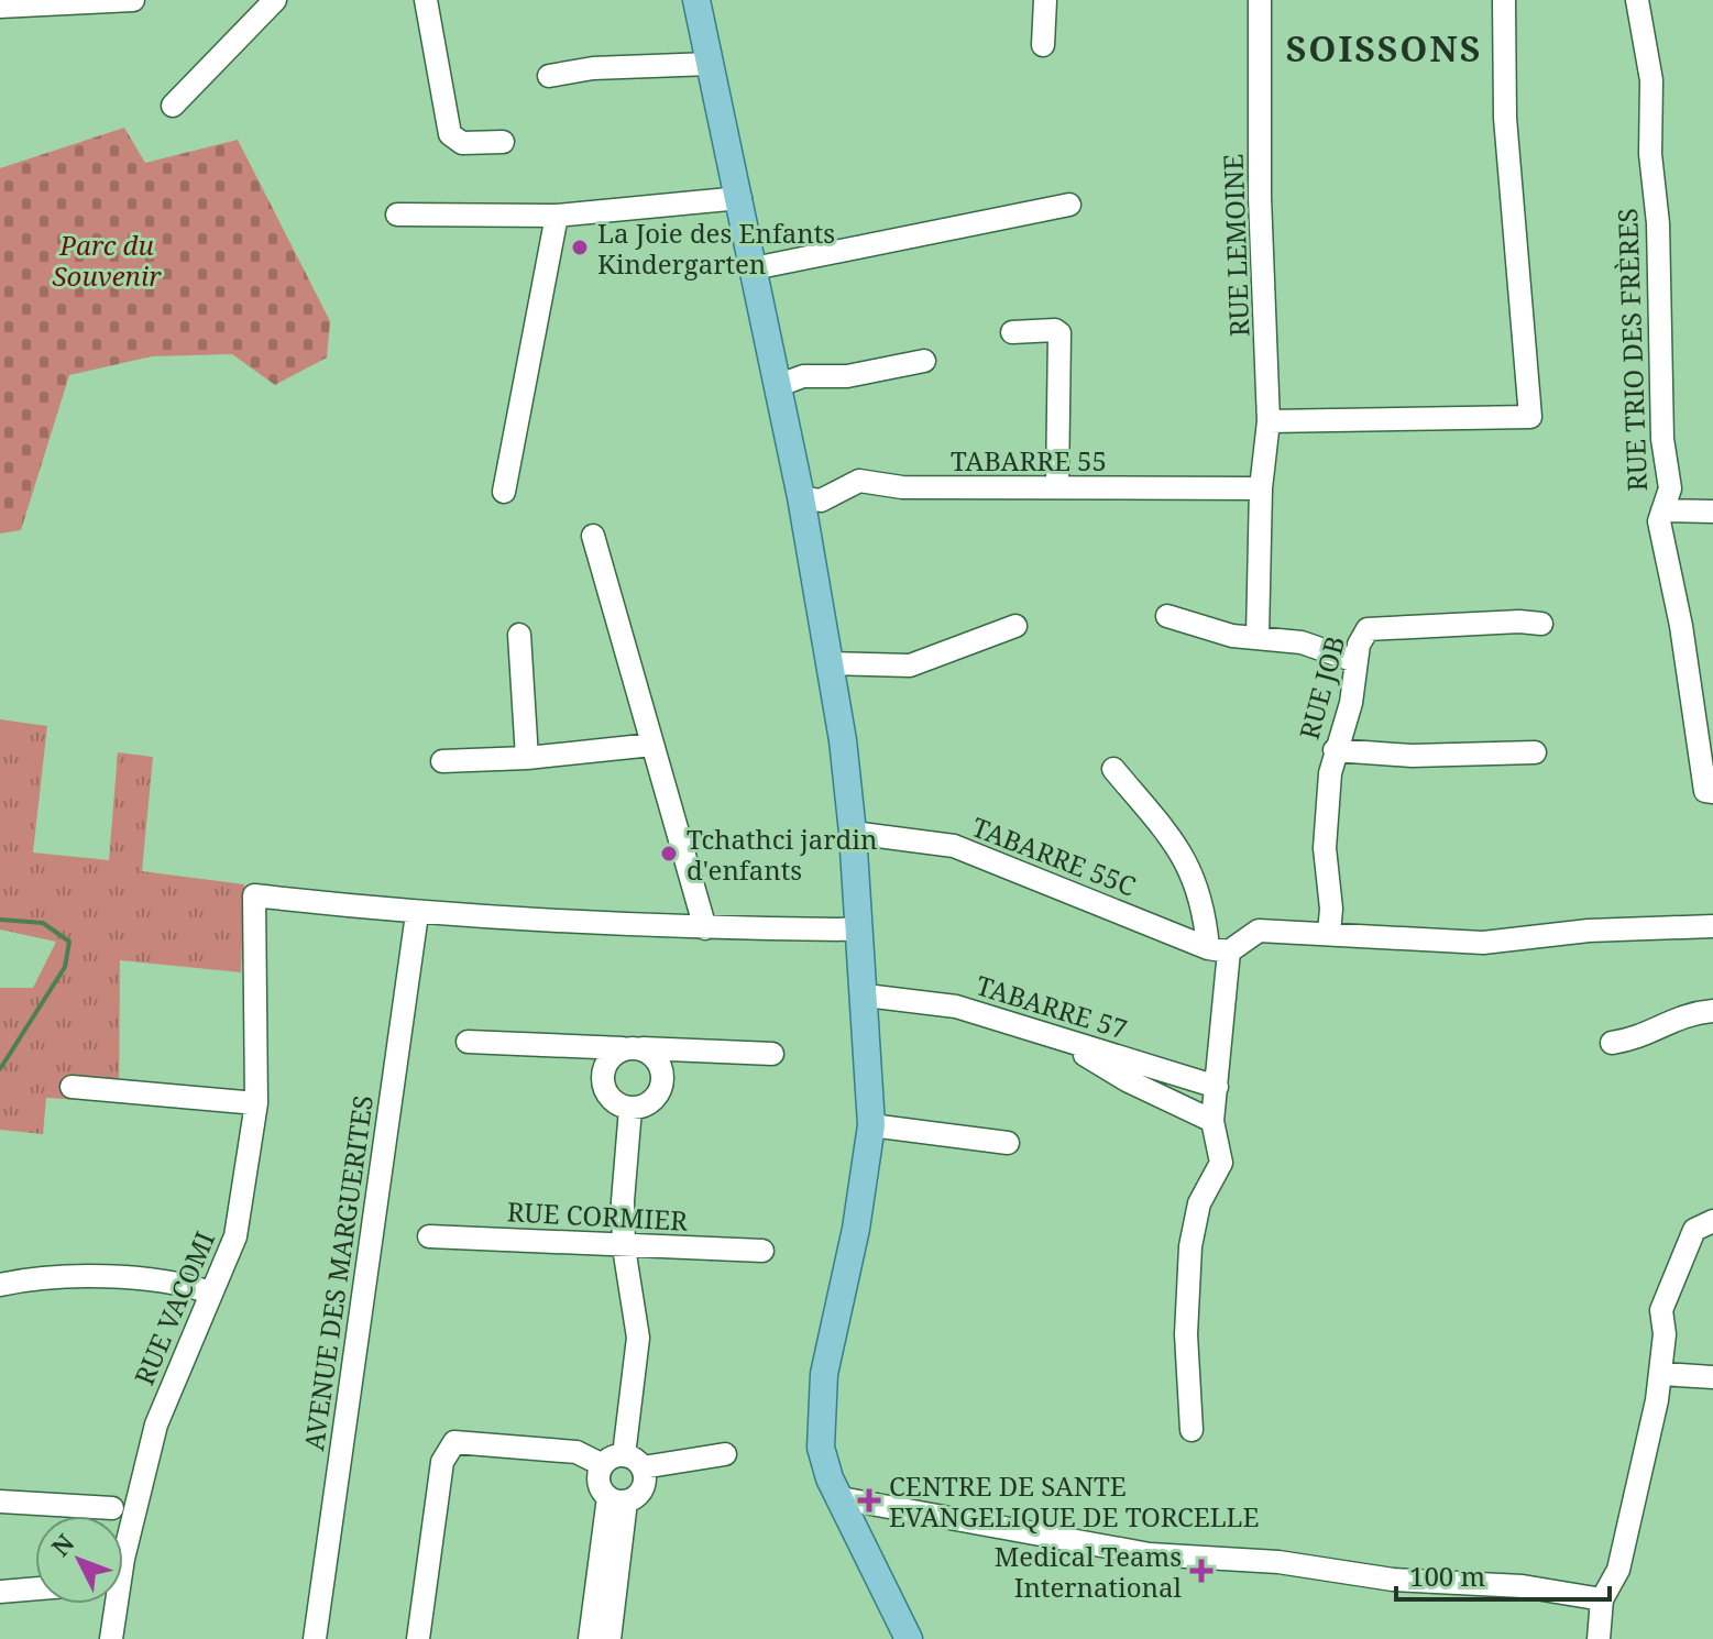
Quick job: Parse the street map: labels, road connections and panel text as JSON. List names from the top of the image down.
{
  "streets": {
    "street": [
      "RUE LEMOINE",
      "RUE TRIO DES FRÈRES",
      "TABARRE 55",
      "RUE JOB",
      "TABARRE 55C",
      "TABARRE 57",
      "RUE CORMIER",
      "AVENUE DES MARGUERITES",
      "RUE VACOMI"
    ]
  },
  "crossings": [
    ["RUE LEMOINE", "TABARRE 55"],
    ["AVENUE DES MARGUERITES", "RUE VACOMI"]
  ],
  "districts": ["SOISSONS"],
  "parks": ["Parc du Souvenir"],
  "places": {
    "other": ["La Joie des Enfants Kindergarten", "Tchathci jardin d'enfants"],
    "health": ["CENTRE DE SANTE EVANGELIQUE DE TORCELLE", "Medical Teams International"]
  },
  "scale_bar": "100 m",
  "north": "top left"
}
